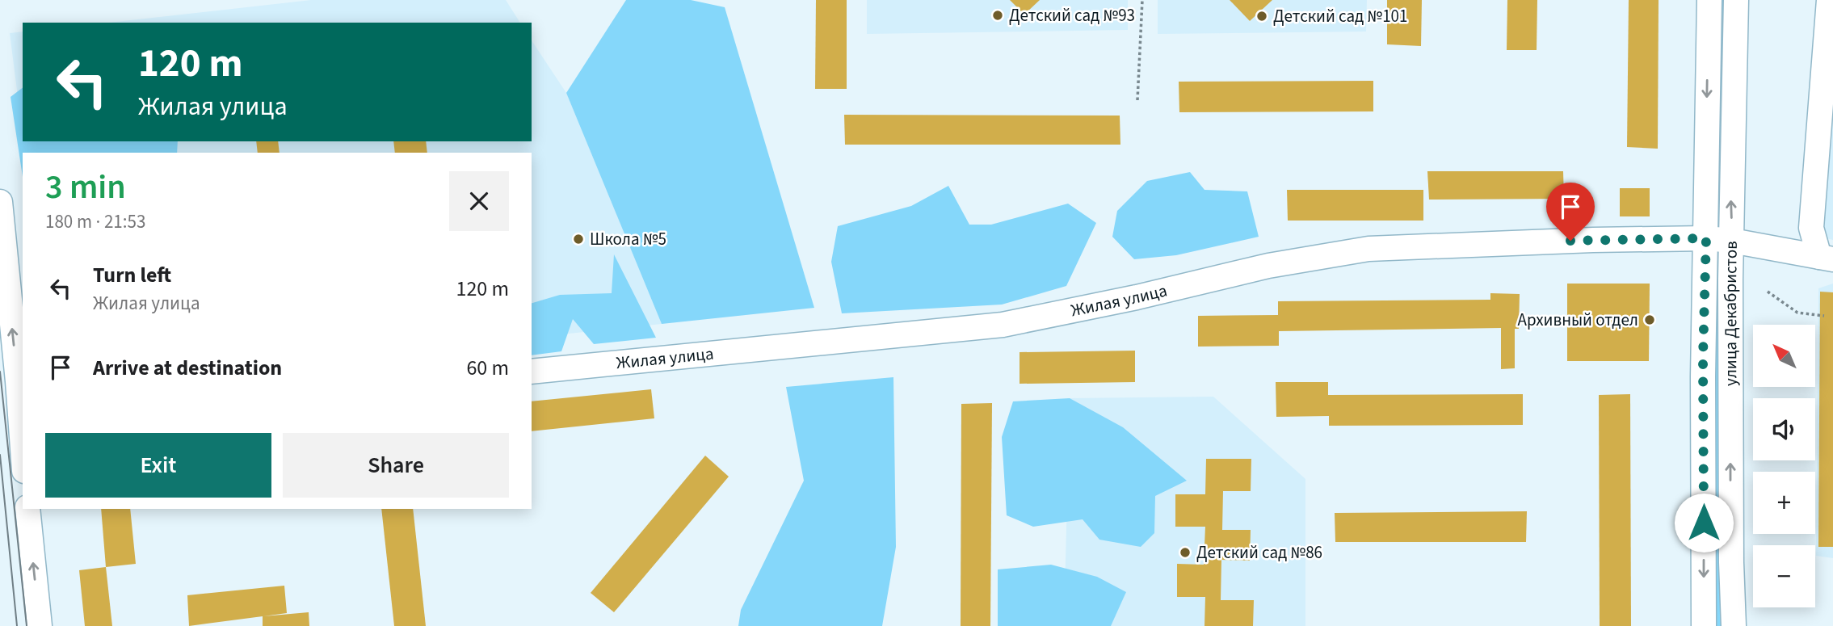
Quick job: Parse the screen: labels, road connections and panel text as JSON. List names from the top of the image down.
{
  "streets": {
    "street": ["Жилая улица", "улица Декабристов"]
  },
  "crossings": [
    ["Жилая улица", "улица Декабристов"]
  ],
  "places": [
    "Детский сад №93",
    "Детский сад №101",
    "Школа №5",
    "Архивный отдел",
    "Детский сад №86"
  ],
  "north": "top left",
  "page": {
    "turn": ["120 m", "Жилая улица"],
    "heading": ["3 min", "180 m · 21:53"],
    "list": [
      {
        "name": "Turn left",
        "note": "Жилая улица",
        "value": "120 m"
      },
      {
        "name": "Arrive at destination",
        "value": "60 m"
      }
    ],
    "map_buttons": ["+", "−"],
    "buttons": ["Exit", "Share"]
  }
}
